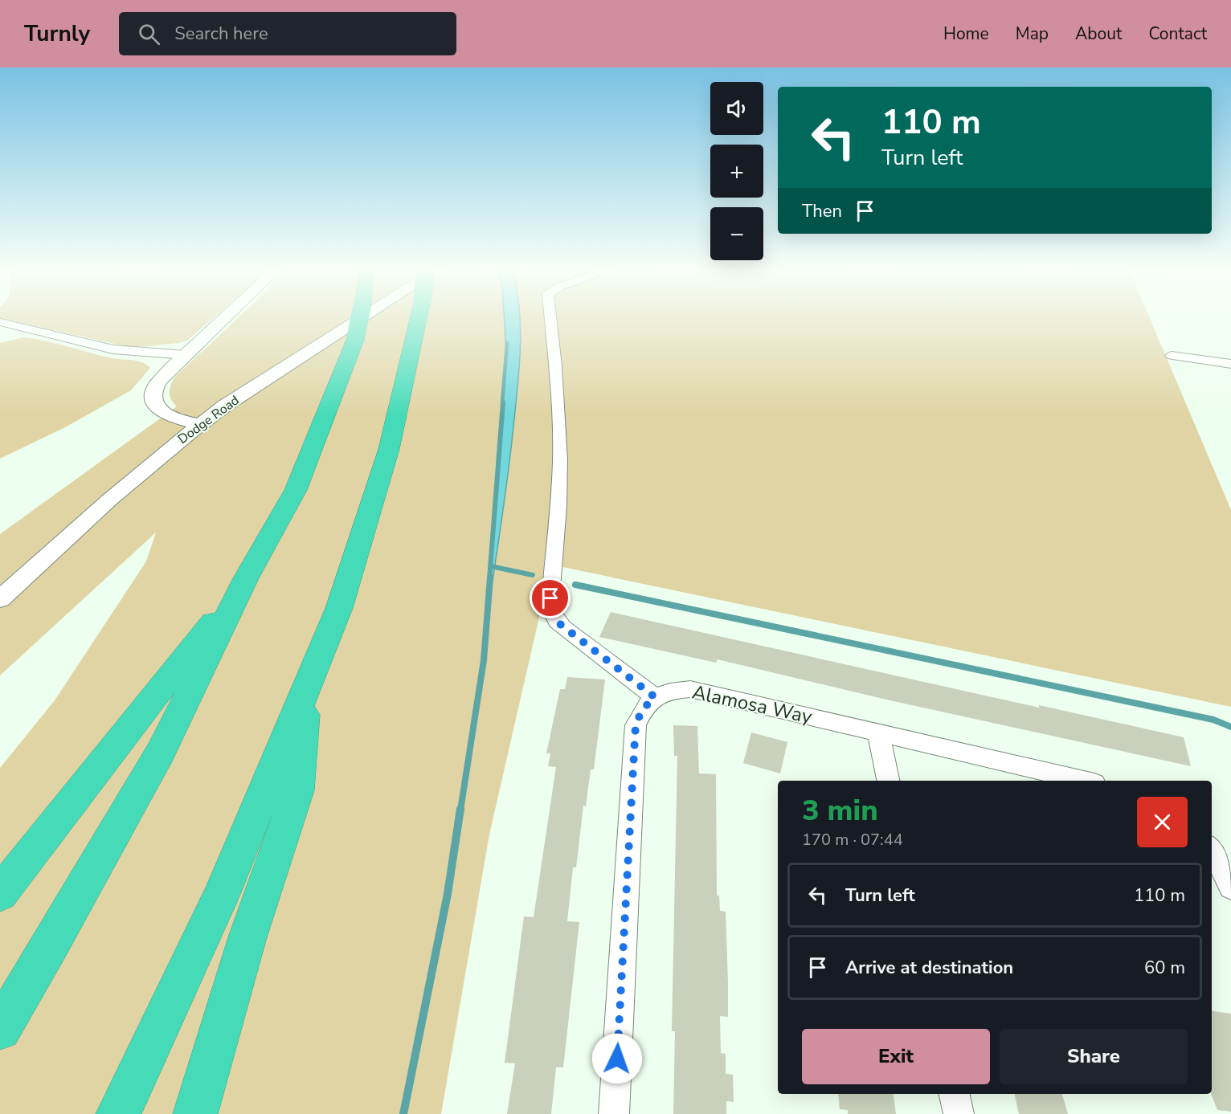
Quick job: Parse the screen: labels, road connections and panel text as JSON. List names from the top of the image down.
{
  "streets": {
    "street": ["Dodge Road", "Alamosa Way"]
  },
  "page": {
    "header": "Turnly",
    "search": "Search here",
    "nav": [
      "Home",
      "Map",
      "About",
      "Contact"
    ],
    "map_buttons": ["+", "−"],
    "turn": ["110 m", "Turn left"],
    "then": "Then",
    "heading": ["3 min", "170 m · 07:44"],
    "list": [
      {
        "name": "Turn left",
        "value": "110 m"
      },
      {
        "name": "Arrive at destination",
        "value": "60 m"
      }
    ],
    "buttons": ["Exit", "Share"]
  }
}
